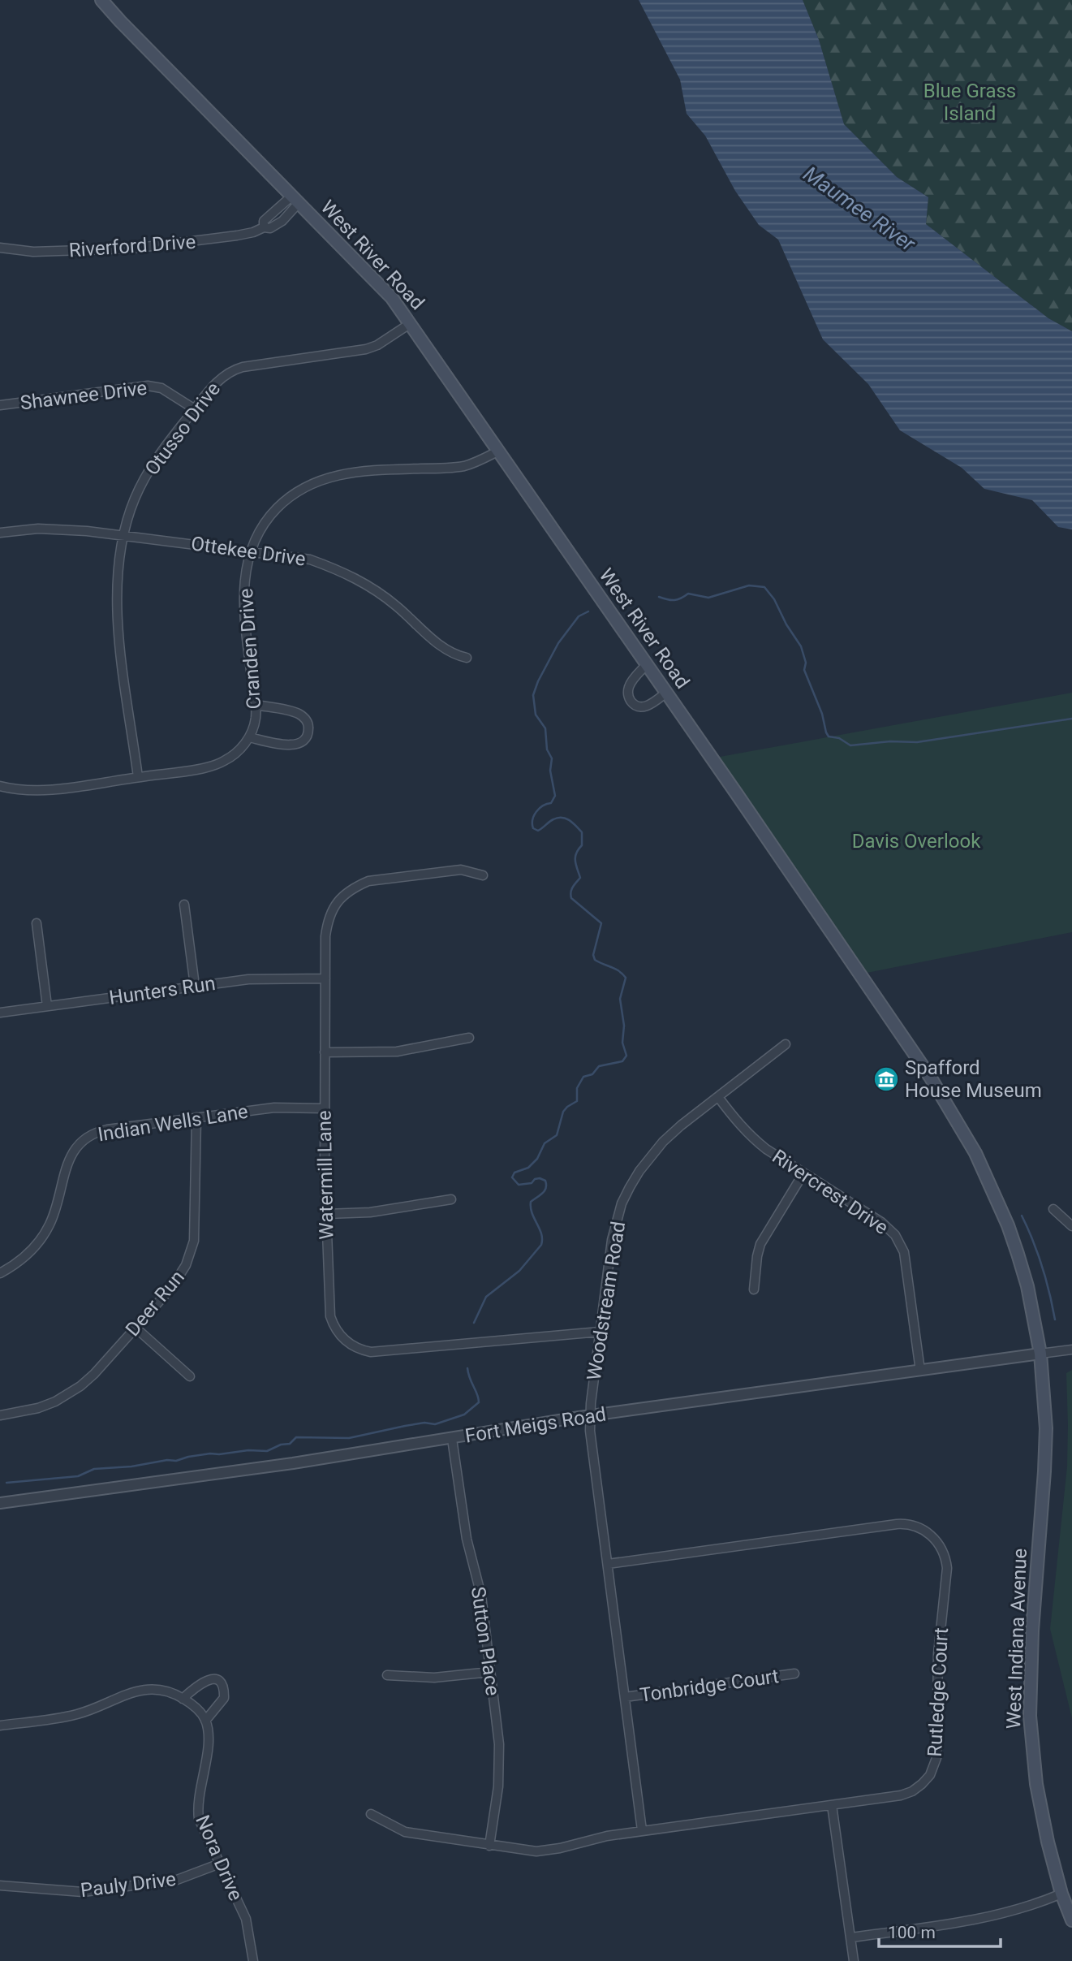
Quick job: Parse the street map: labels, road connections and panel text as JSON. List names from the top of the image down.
{
  "streets": {
    "main road": ["West River Road", "West Indiana Avenue"],
    "street": [
      "Riverford Drive",
      "Shawnee Drive",
      "Otusso Drive",
      "Ottekee Drive",
      "Cranden Drive",
      "Hunters Run",
      "Indian Wells Lane",
      "Watermill Lane",
      "Rivercrest Drive",
      "Woodstream Road",
      "Deer Run",
      "Fort Meigs Road",
      "Sutton Place",
      "Tonbridge Court",
      "Rutledge Court",
      "Nora Drive",
      "Pauly Drive"
    ]
  },
  "crossings": [
    ["Riverford Drive", "West River Road"],
    ["West River Road", "Otusso Drive"],
    ["West River Road", "Cranden Drive"],
    ["West River Road", "Fort Meigs Road"],
    ["West River Road", "West Indiana Avenue"],
    ["Shawnee Drive", "Otusso Drive"],
    ["Otusso Drive", "Ottekee Drive"],
    ["Otusso Drive", "Cranden Drive"],
    ["Ottekee Drive", "Cranden Drive"],
    ["Hunters Run", "Watermill Lane"],
    ["Indian Wells Lane", "Watermill Lane"],
    ["Indian Wells Lane", "Deer Run"],
    ["Watermill Lane", "Woodstream Road"],
    ["Rivercrest Drive", "Woodstream Road"],
    ["Rivercrest Drive", "Fort Meigs Road"],
    ["Woodstream Road", "Fort Meigs Road"],
    ["Woodstream Road", "Tonbridge Court"],
    ["Woodstream Road", "Rutledge Court"],
    ["Fort Meigs Road", "West Indiana Avenue"],
    ["Fort Meigs Road", "Sutton Place"],
    ["Sutton Place", "Rutledge Court"],
    ["Nora Drive", "Pauly Drive"]
  ],
  "water": ["Maumee River"],
  "parks": ["Blue Grass Island", "Davis Overlook"],
  "places": {
    "museum": ["Spafford House Museum"]
  },
  "scale_bar": "100 m"
}
